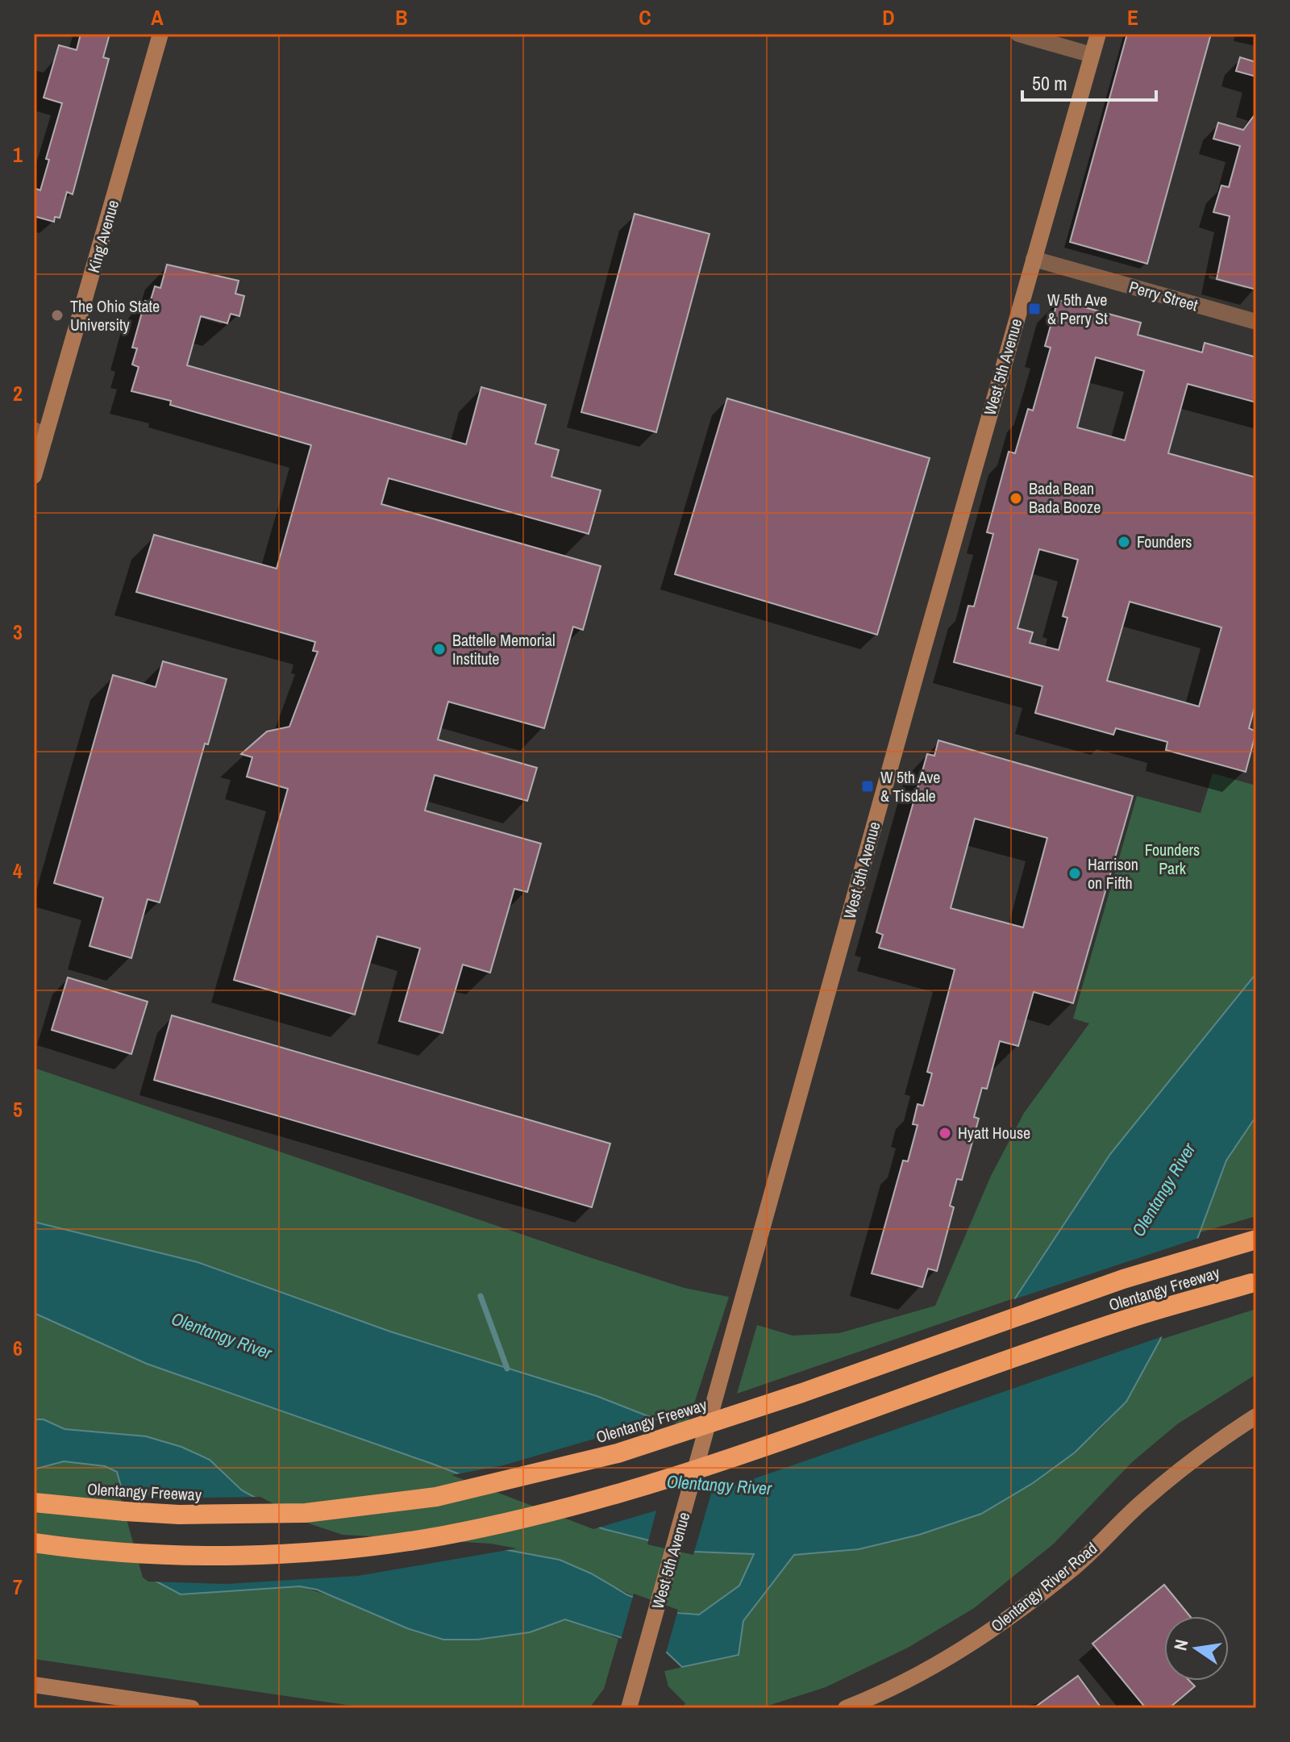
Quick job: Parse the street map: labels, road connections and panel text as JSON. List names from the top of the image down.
{
  "streets": {
    "highway": ["Olentangy Freeway"],
    "main road": ["King Avenue", "West 5th Avenue", "Olentangy River Road"],
    "street": ["Perry Street"]
  },
  "crossings": [
    ["Perry Street", "West 5th Avenue"]
  ],
  "water": ["Olentangy River"],
  "parks": ["Founders Park"],
  "places": {
    "transit": ["W 5th Ave & Perry St", "W 5th Ave & Tisdale"],
    "other": [
      "The Ohio State University",
      "Bada Bean Bada Booze",
      "Founders",
      "Battelle Memorial Institute",
      "Harrison on Fifth",
      "Hyatt House"
    ]
  },
  "scale_bar": "50 m",
  "north": "left",
  "grid": {
    "columns": [
      "A",
      "B",
      "C",
      "D",
      "E"
    ],
    "rows": [
      "1",
      "2",
      "3",
      "4",
      "5",
      "6",
      "7"
    ]
  }
}
